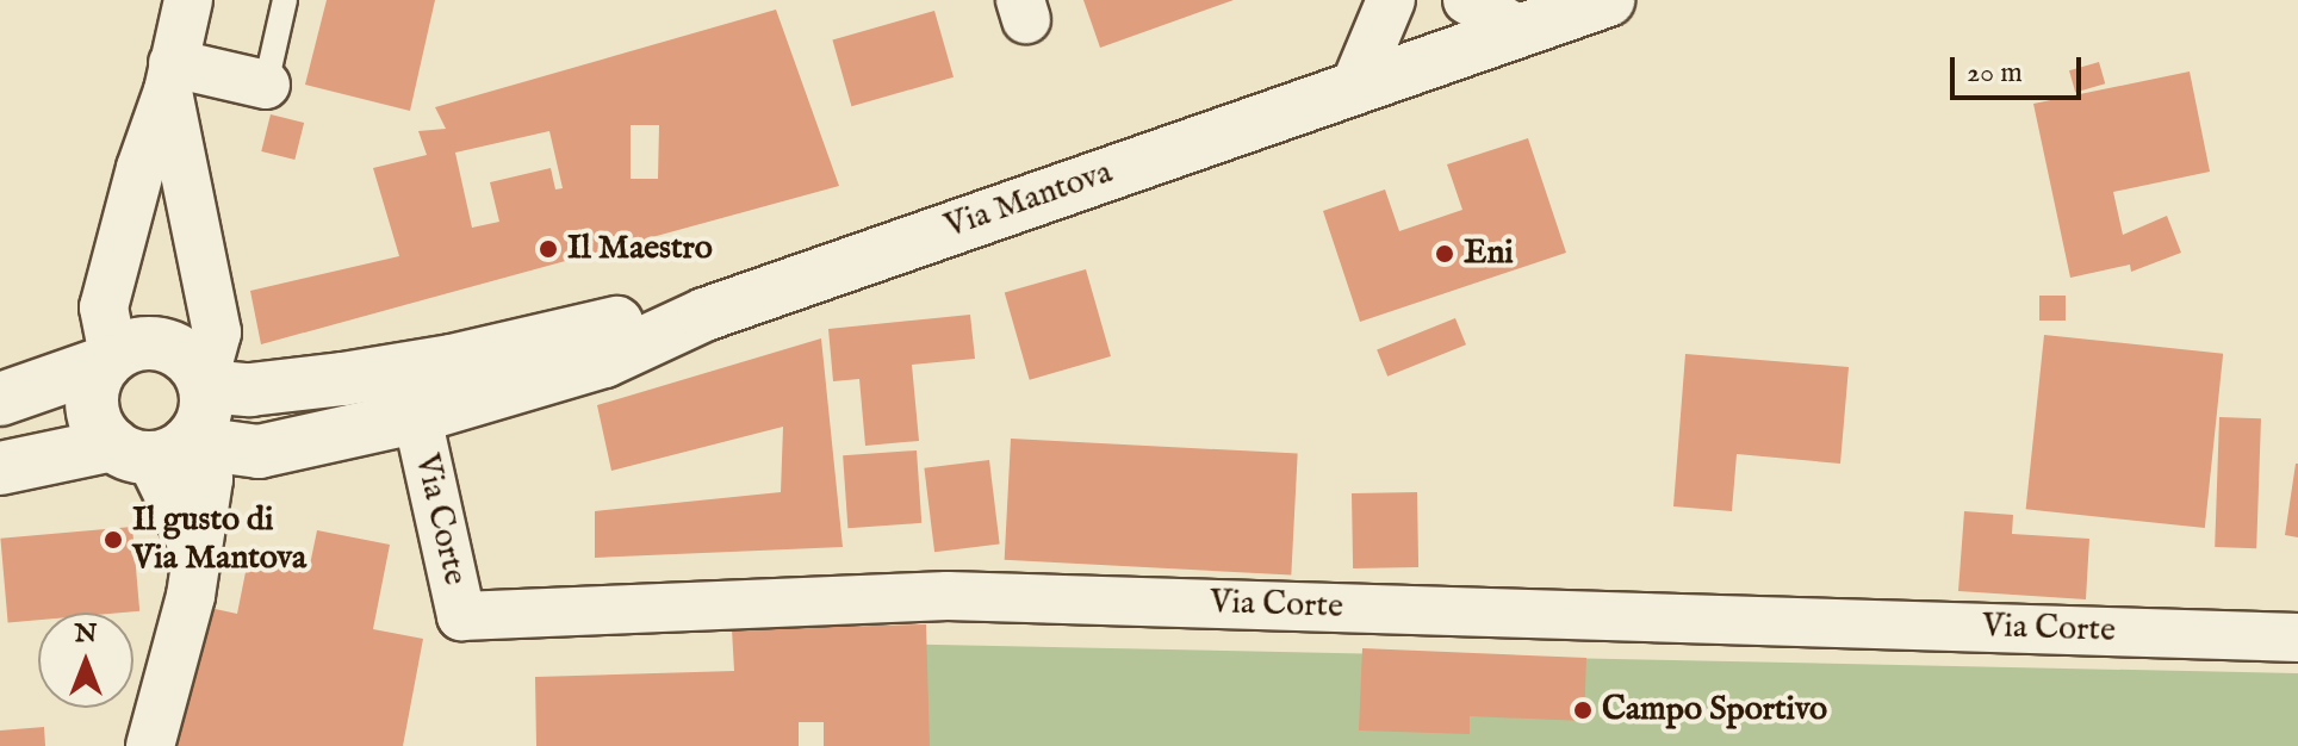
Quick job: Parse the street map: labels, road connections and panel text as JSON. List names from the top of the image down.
{
  "streets": {
    "main road": ["Via Mantova"],
    "street": ["Via Corte"]
  },
  "crossings": [
    ["Via Mantova", "Via Corte"]
  ],
  "places": [
    "Il Maestro",
    "Eni",
    "Il gusto di Via Mantova",
    "Campo Sportivo"
  ],
  "scale_bar": "20 m",
  "north": "top"
}
